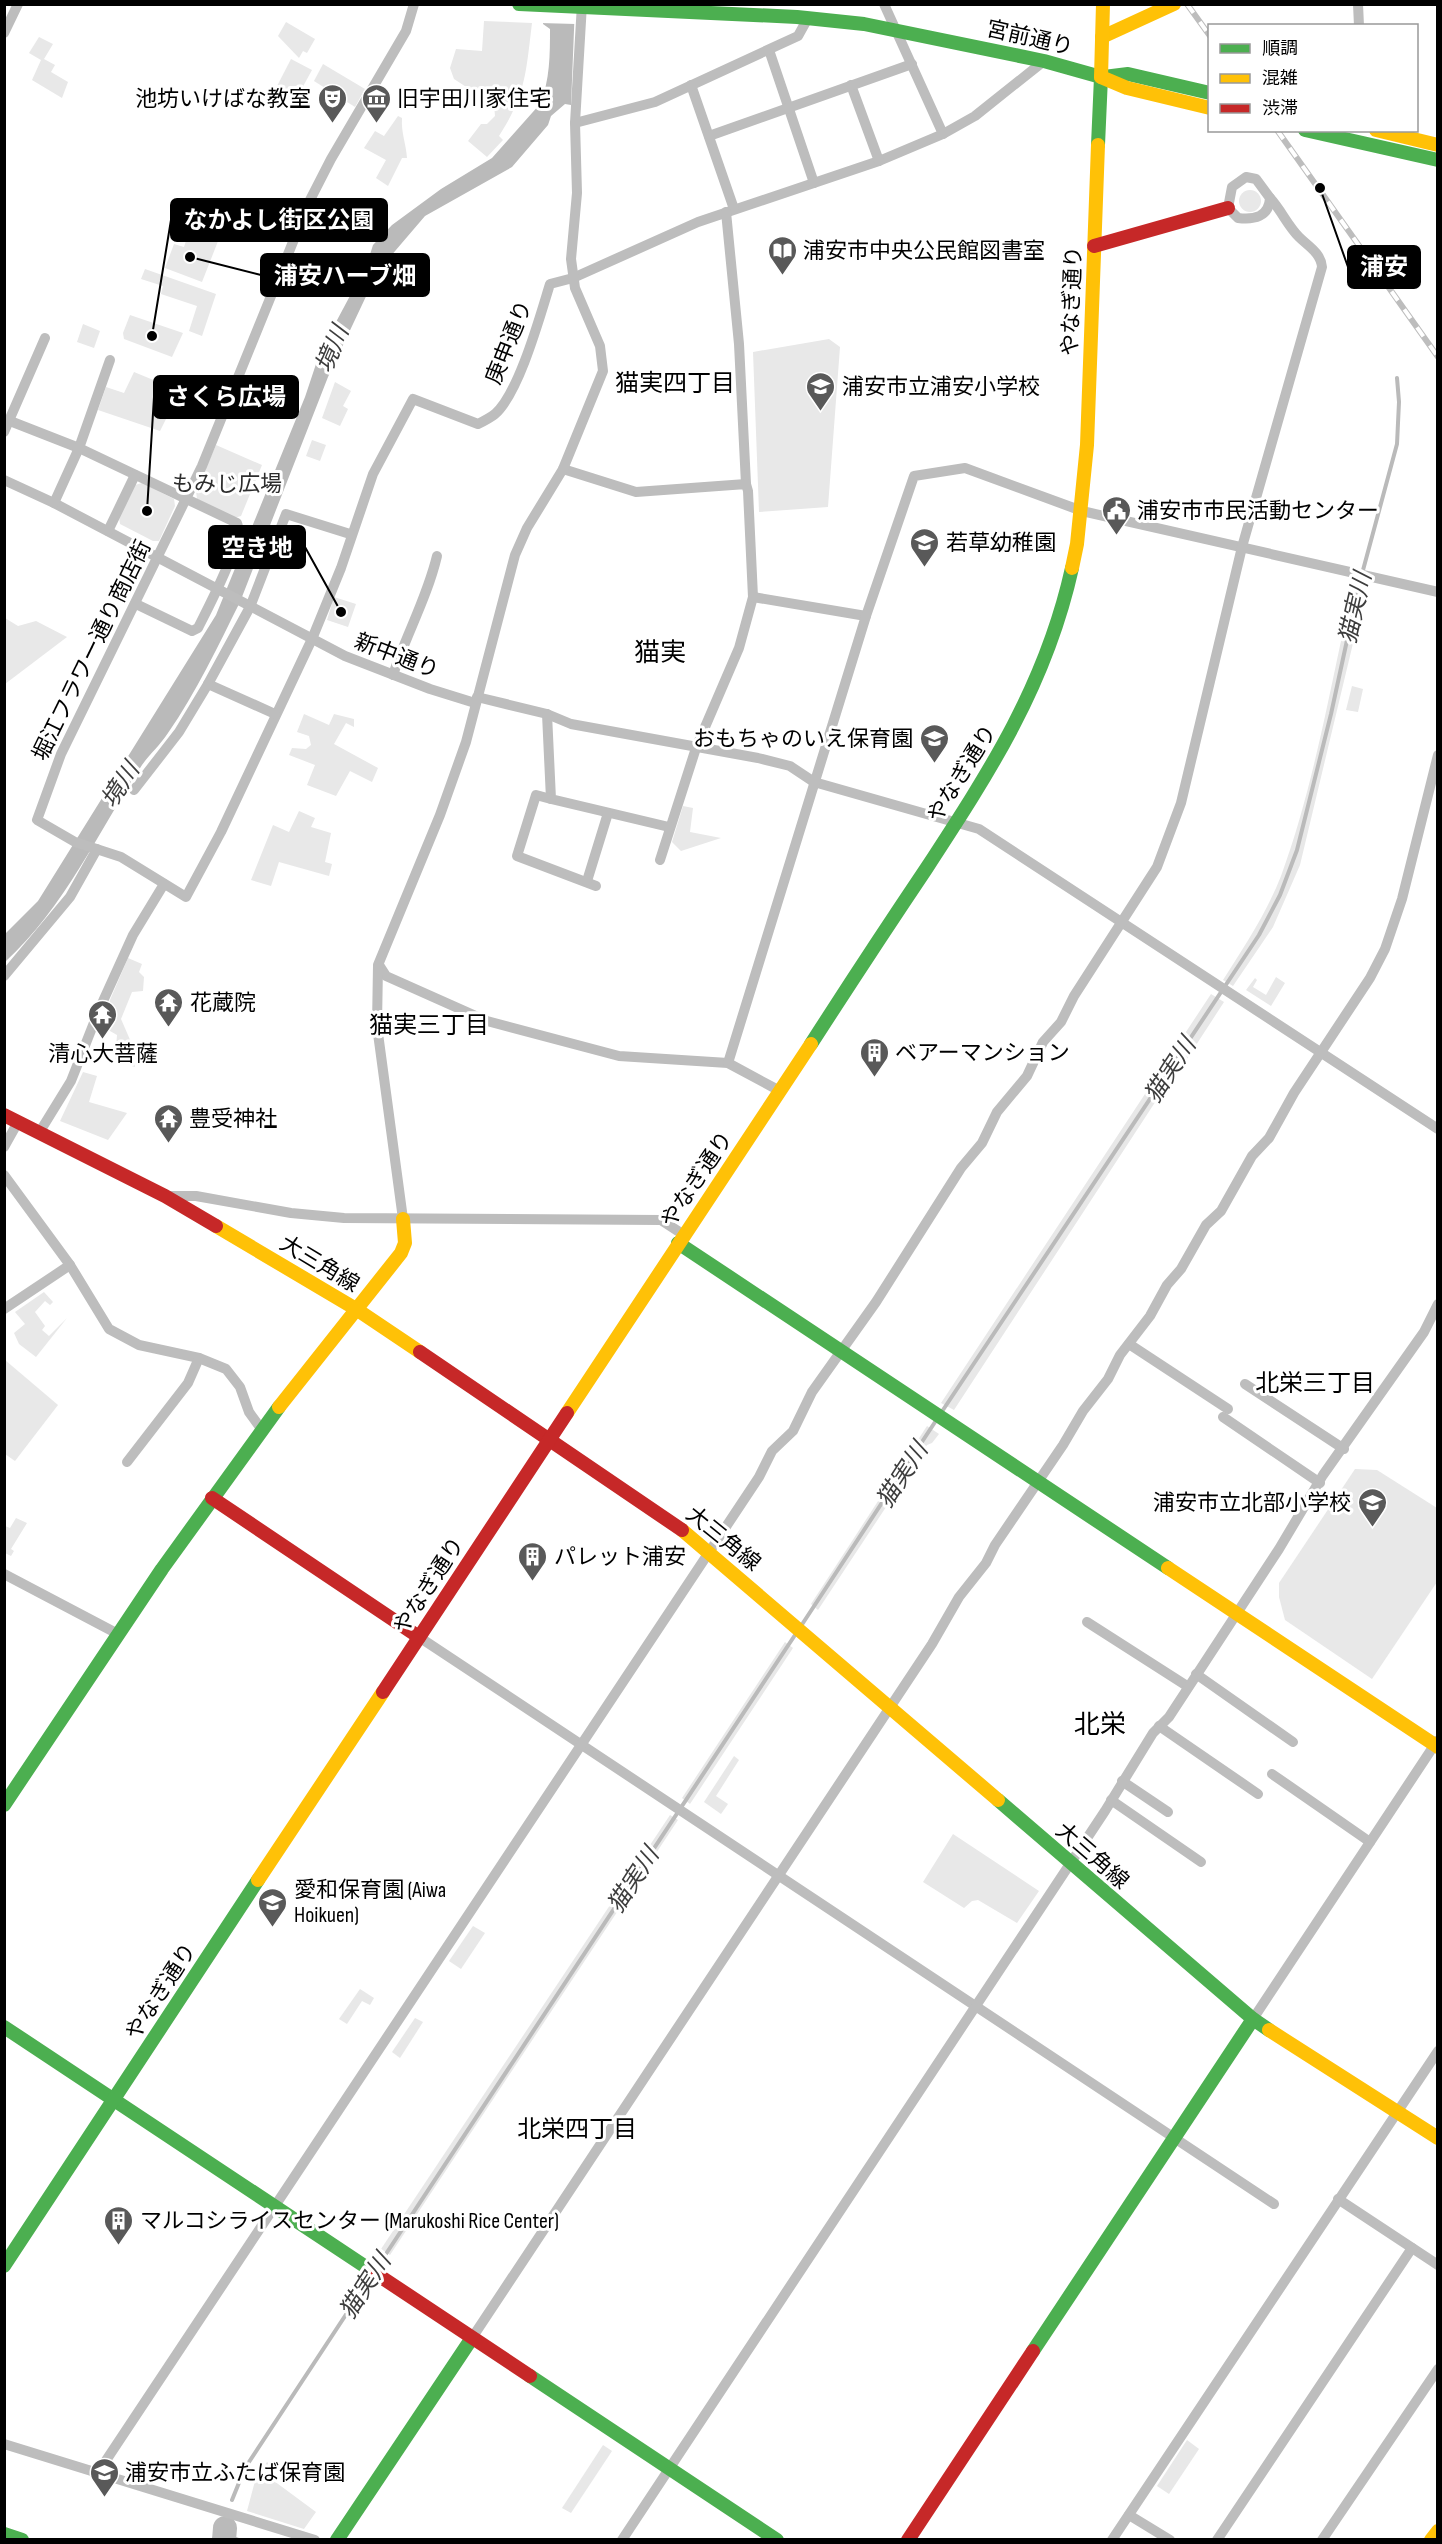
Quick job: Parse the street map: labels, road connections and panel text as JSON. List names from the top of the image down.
{
  "streets": {
    "street": [
      "宮前通り",
      "やなぎ通り",
      "庚申通り",
      "堀江フラワー通り商店街",
      "新中通り",
      "大三角線"
    ]
  },
  "crossings": [
    ["宮前通り", "やなぎ通り"],
    ["やなぎ通り", "新中通り"],
    ["やなぎ通り", "大三角線"]
  ],
  "districts": [
    "猫実四丁目",
    "猫実",
    "猫実三丁目",
    "北栄三丁目",
    "北栄",
    "北栄四丁目"
  ],
  "water": ["境川", "猫実川"],
  "parks": ["もみじ広場"],
  "places": {
    "theatre": ["池坊いけばな教室"],
    "museum": ["旧宇田川家住宅"],
    "other": [
      "浦安",
      "浦安ハーブ畑",
      "なかよし街区公園",
      "さくら広場",
      "空き地"
    ],
    "library": ["浦安市中央公民館図書室"],
    "school or university": [
      "浦安市立浦安小学校",
      "若草幼稚園",
      "おもちゃのいえ保育園",
      "浦安市立北部小学校",
      "愛和保育園 (Aiwa Hoikuen)",
      "浦安市立ふたば保育園"
    ],
    "public building": ["浦安市市民活動センター"],
    "temple": ["花蔵院", "清心大菩薩", "豊受神社"],
    "building": ["ベアーマンション", "パレット浦安", "マルコシライスセンター (Marukoshi Rice Center)"]
  },
  "legend": ["順調", "混雑", "渋滞"]
}
